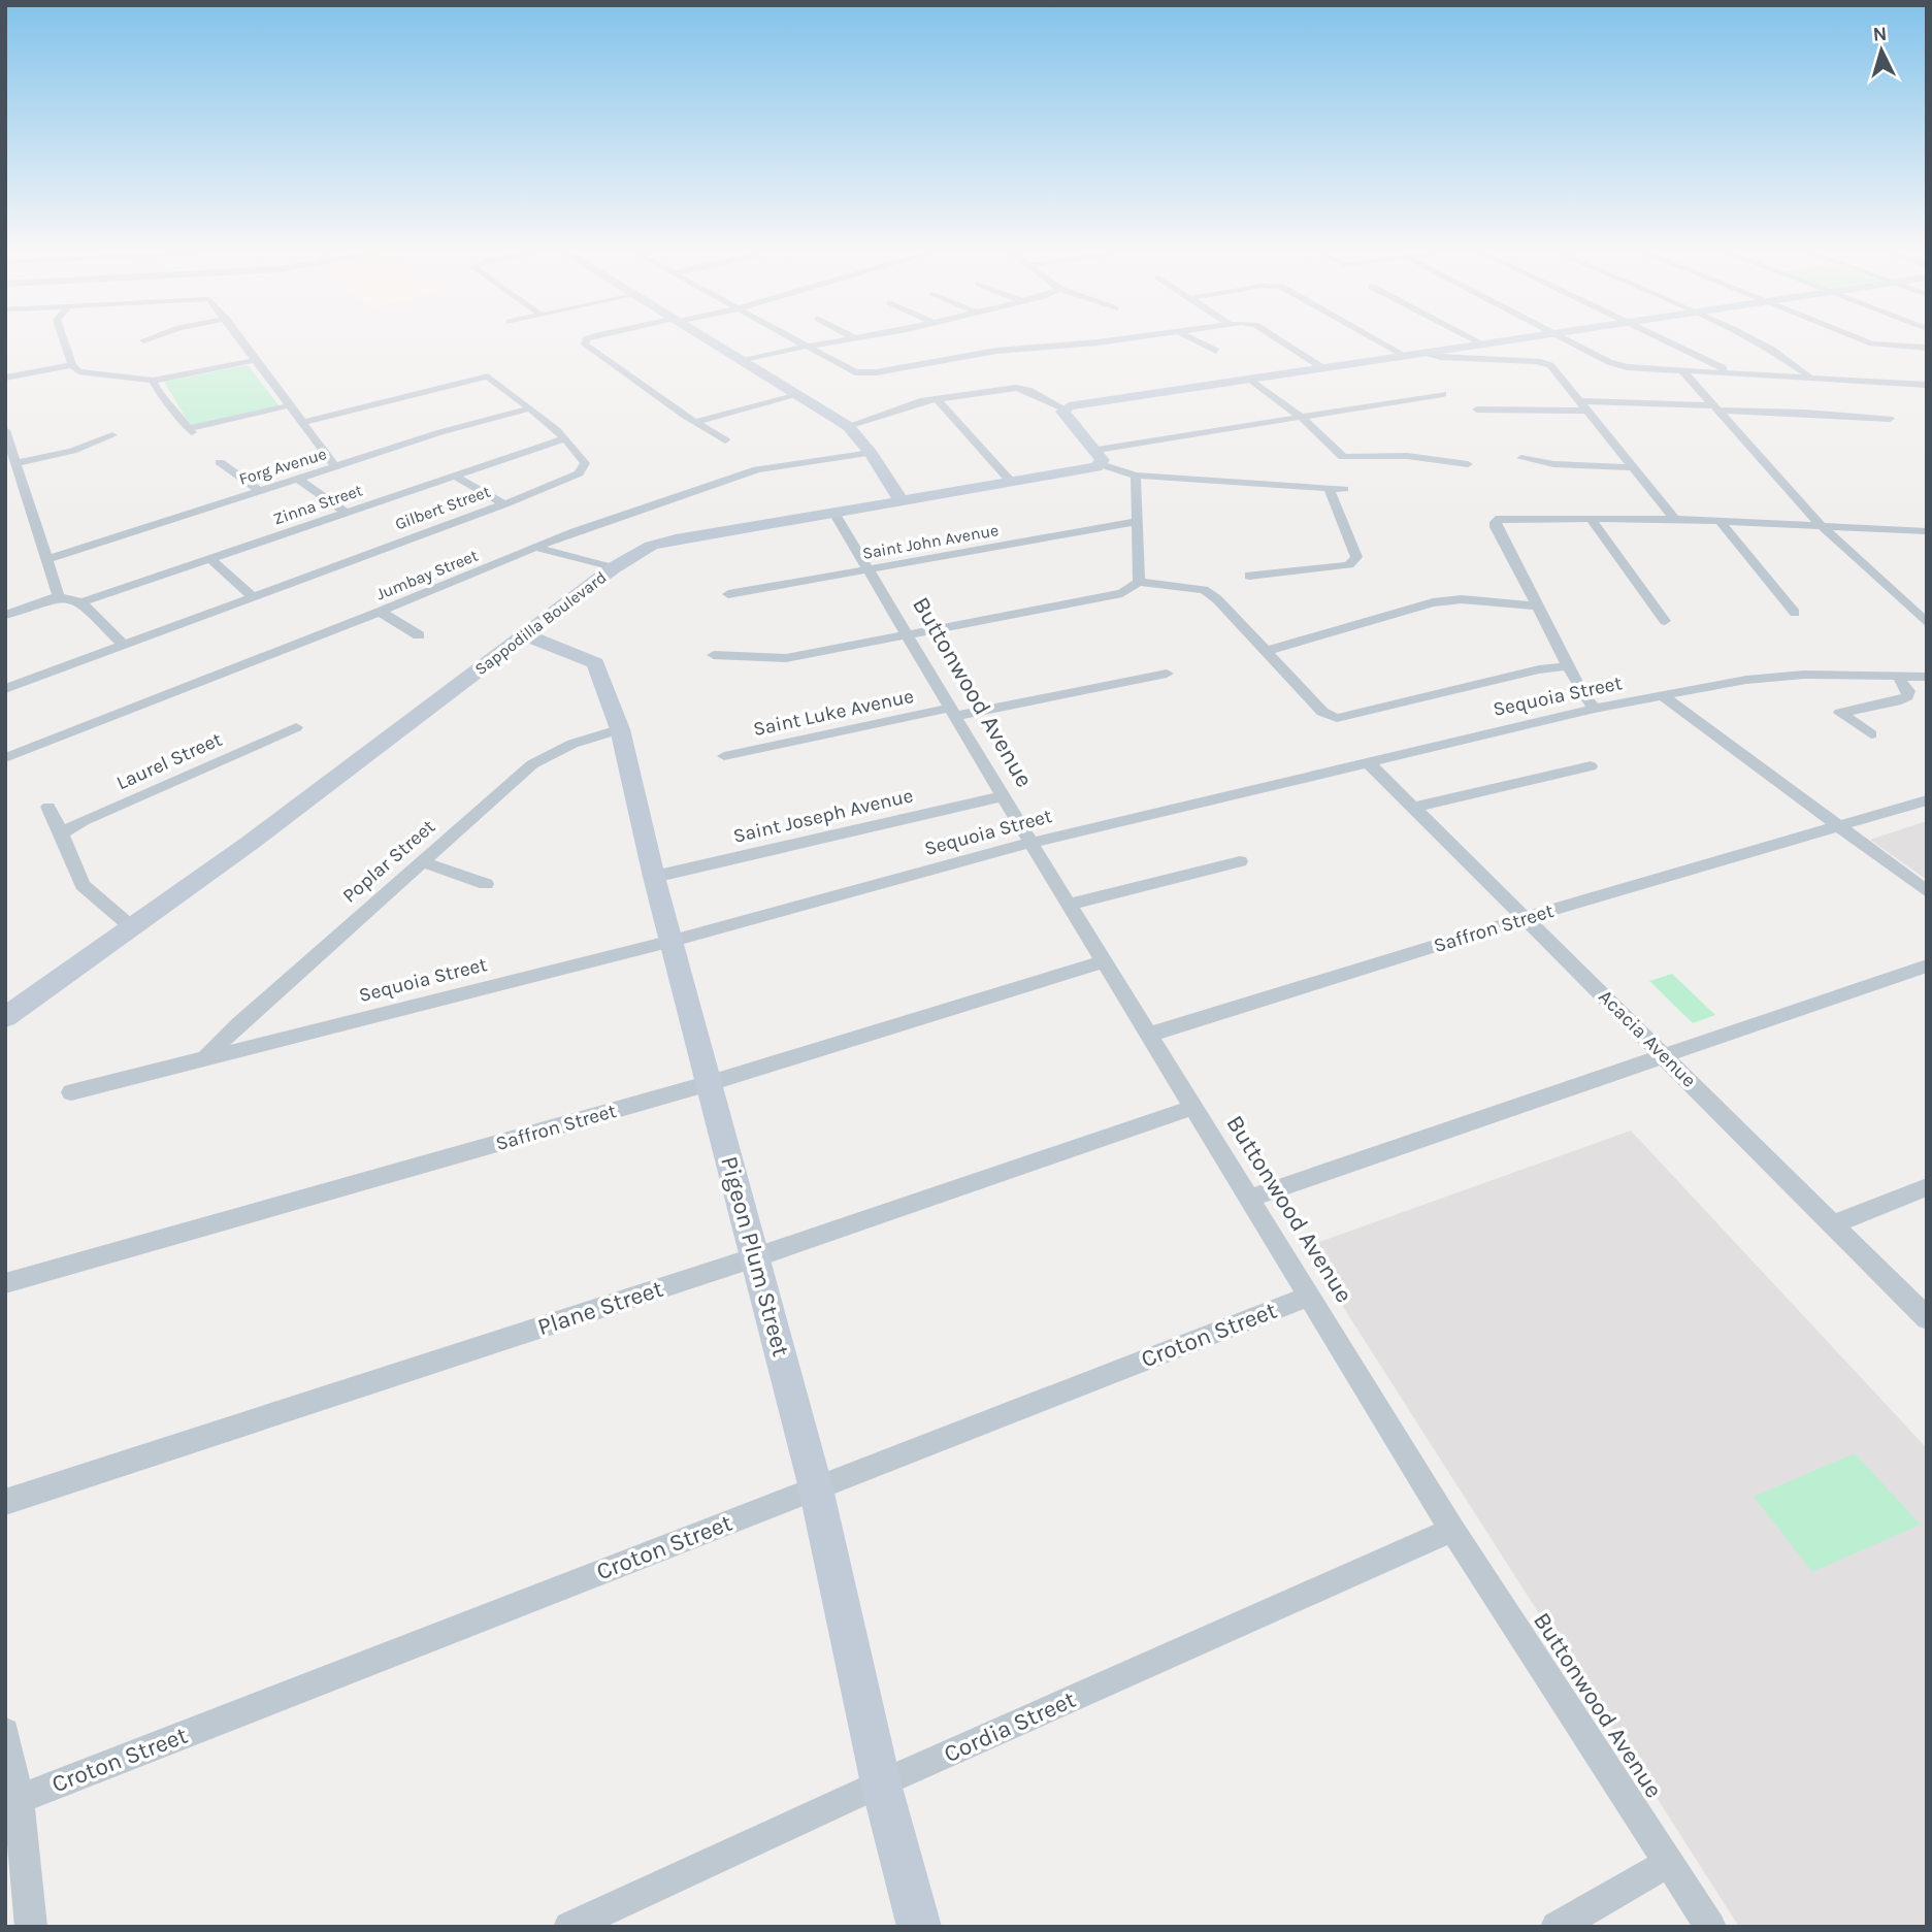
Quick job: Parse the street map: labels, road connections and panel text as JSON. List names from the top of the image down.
{
  "streets": {
    "street": [
      "Forg Avenue",
      "Zinna Street",
      "Gilbert Street",
      "Saint John Avenue",
      "Jumbay Street",
      "Sappodilla Boulevard",
      "Buttonwood Avenue",
      "Sequoia Street",
      "Saint Luke Avenue",
      "Laurel Street",
      "Saint Joseph Avenue",
      "Poplar Street",
      "Saffron Street",
      "Acacia Avenue",
      "Pigeon Plum Street",
      "Plane Street",
      "Croton Street",
      "Cordia Street"
    ]
  },
  "crossings": [
    ["Forg Avenue", "Gilbert Street"],
    ["Zinna Street", "Gilbert Street"],
    ["Saint John Avenue", "Buttonwood Avenue"],
    ["Sappodilla Boulevard", "Buttonwood Avenue"],
    ["Sappodilla Boulevard", "Pigeon Plum Street"],
    ["Buttonwood Avenue", "Sequoia Street"],
    ["Buttonwood Avenue", "Saint Luke Avenue"],
    ["Buttonwood Avenue", "Saint Joseph Avenue"],
    ["Buttonwood Avenue", "Saffron Street"],
    ["Buttonwood Avenue", "Plane Street"],
    ["Buttonwood Avenue", "Croton Street"],
    ["Buttonwood Avenue", "Cordia Street"],
    ["Sequoia Street", "Poplar Street"],
    ["Sequoia Street", "Acacia Avenue"],
    ["Sequoia Street", "Pigeon Plum Street"],
    ["Saint Joseph Avenue", "Pigeon Plum Street"],
    ["Poplar Street", "Pigeon Plum Street"],
    ["Saffron Street", "Acacia Avenue"],
    ["Saffron Street", "Pigeon Plum Street"],
    ["Pigeon Plum Street", "Plane Street"],
    ["Pigeon Plum Street", "Croton Street"],
    ["Pigeon Plum Street", "Cordia Street"]
  ],
  "north": "top"
}
